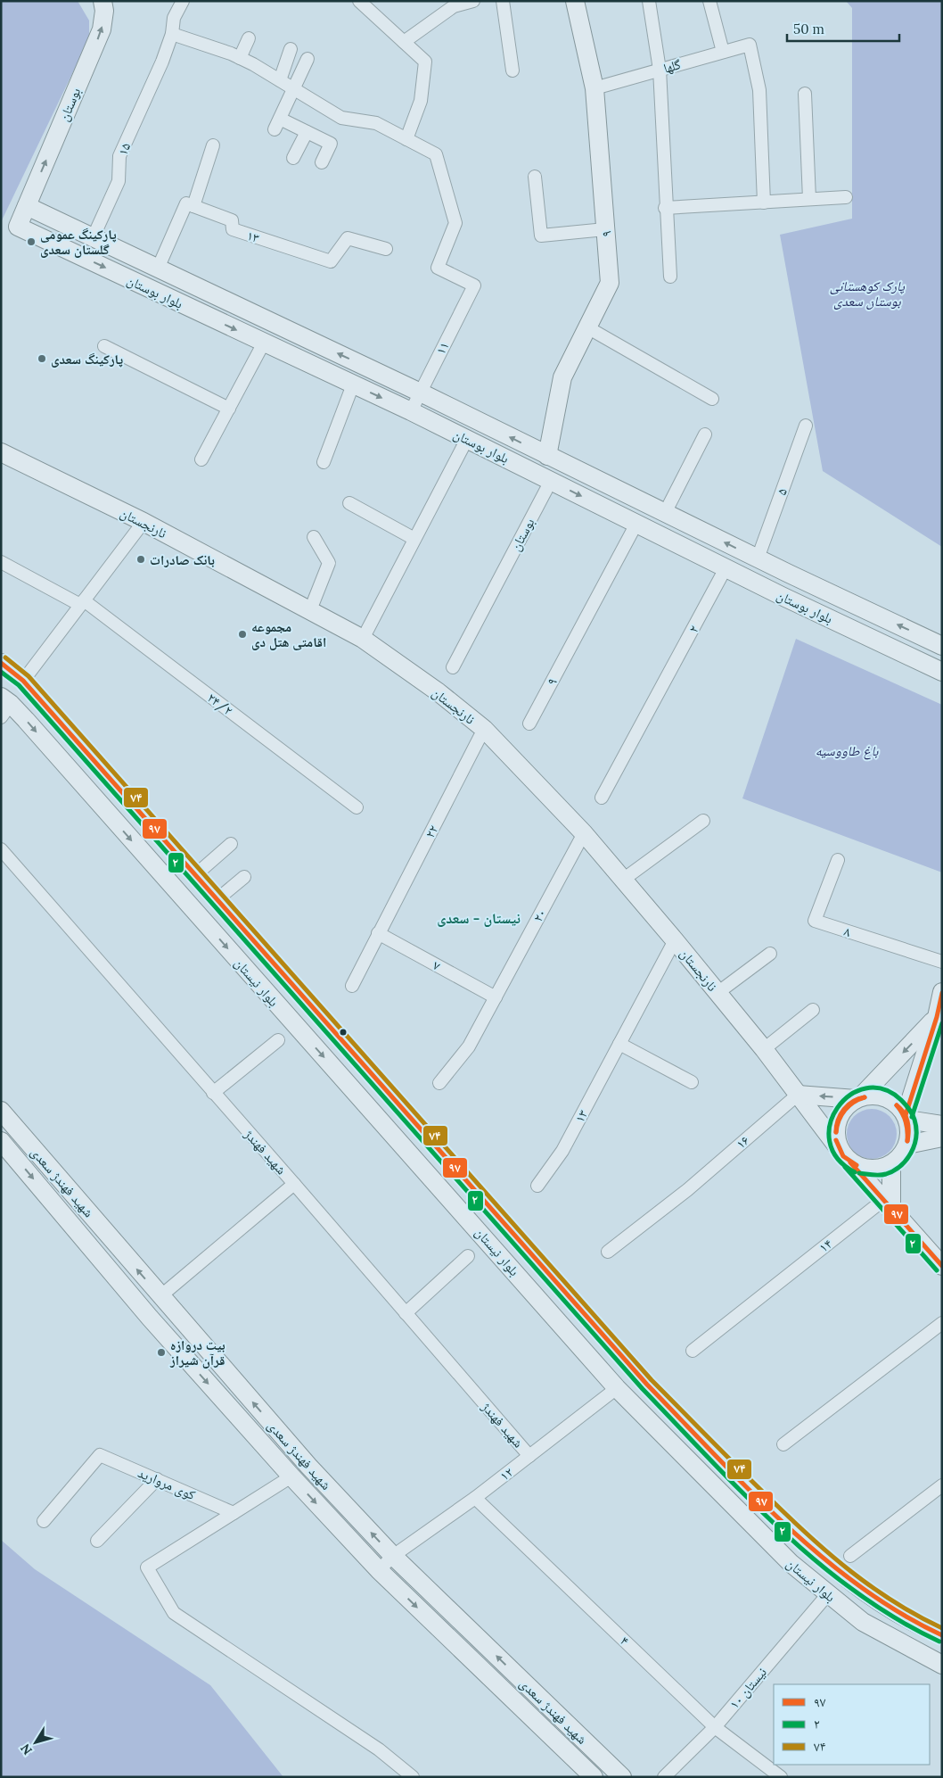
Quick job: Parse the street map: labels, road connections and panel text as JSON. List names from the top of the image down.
{
  "streets": {
    "main road": [
      "بوستان",
      "۹",
      "بلوار بوستان",
      "نارنجستان",
      "بلوار نیستان",
      "شهید فهندژ سعدی"
    ],
    "street": [
      "گلها",
      "۱۵",
      "۱۳",
      "۱۱",
      "۵",
      "۲",
      "۲۴/۲",
      "۲۲",
      "۲۰",
      "۸",
      "۷",
      "۱۶",
      "شهید فهندژ",
      "۱۴",
      "۱۲",
      "کوی مروارید",
      "۴",
      "نیستان ۱۰"
    ]
  },
  "crossings": [
    ["گلها", "۹"],
    ["بوستان", "بلوار بوستان"],
    ["۱۵", "بلوار بوستان"],
    ["۹", "بلوار بوستان"],
    ["۱۳", "نارنجستان"],
    ["بلوار بوستان", "۱۱"],
    ["بلوار بوستان", "۵"],
    ["بلوار بوستان", "۲"],
    ["نارنجستان", "۲۲"],
    ["نارنجستان", "۲۰"],
    ["نارنجستان", "۱۶"],
    ["نارنجستان", "۱۴"],
    ["۲۲", "۷"],
    ["۲۰", "۷"],
    ["بلوار نیستان", "۱۲"],
    ["بلوار نیستان", "نیستان ۱۰"],
    ["شهید فهندژ", "۱۲"],
    ["شهید فهندژ سعدی", "۱۲"],
    ["۱۲", "۴"],
    ["۴", "نیستان ۱۰"]
  ],
  "one_way": ["بوستان"],
  "districts": ["نیستان - سعدی"],
  "parks": ["پارک کوهستانی بوستان سعدی", "باغ طاووسیه"],
  "places": [
    "پارکینگ عمومی گلستان سعدی",
    "پارکینگ سعدی",
    "بانک صادرات",
    "مجموعه اقامتی هتل دی",
    "بیت دروازه قرآن شیراز"
  ],
  "lines": ["transit line ۷۴", "transit line ۹۷", "transit line ۲"],
  "legend": ["۹۷", "۲", "۷۴"],
  "scale_bar": "50 m",
  "north": "bottom left"
}
